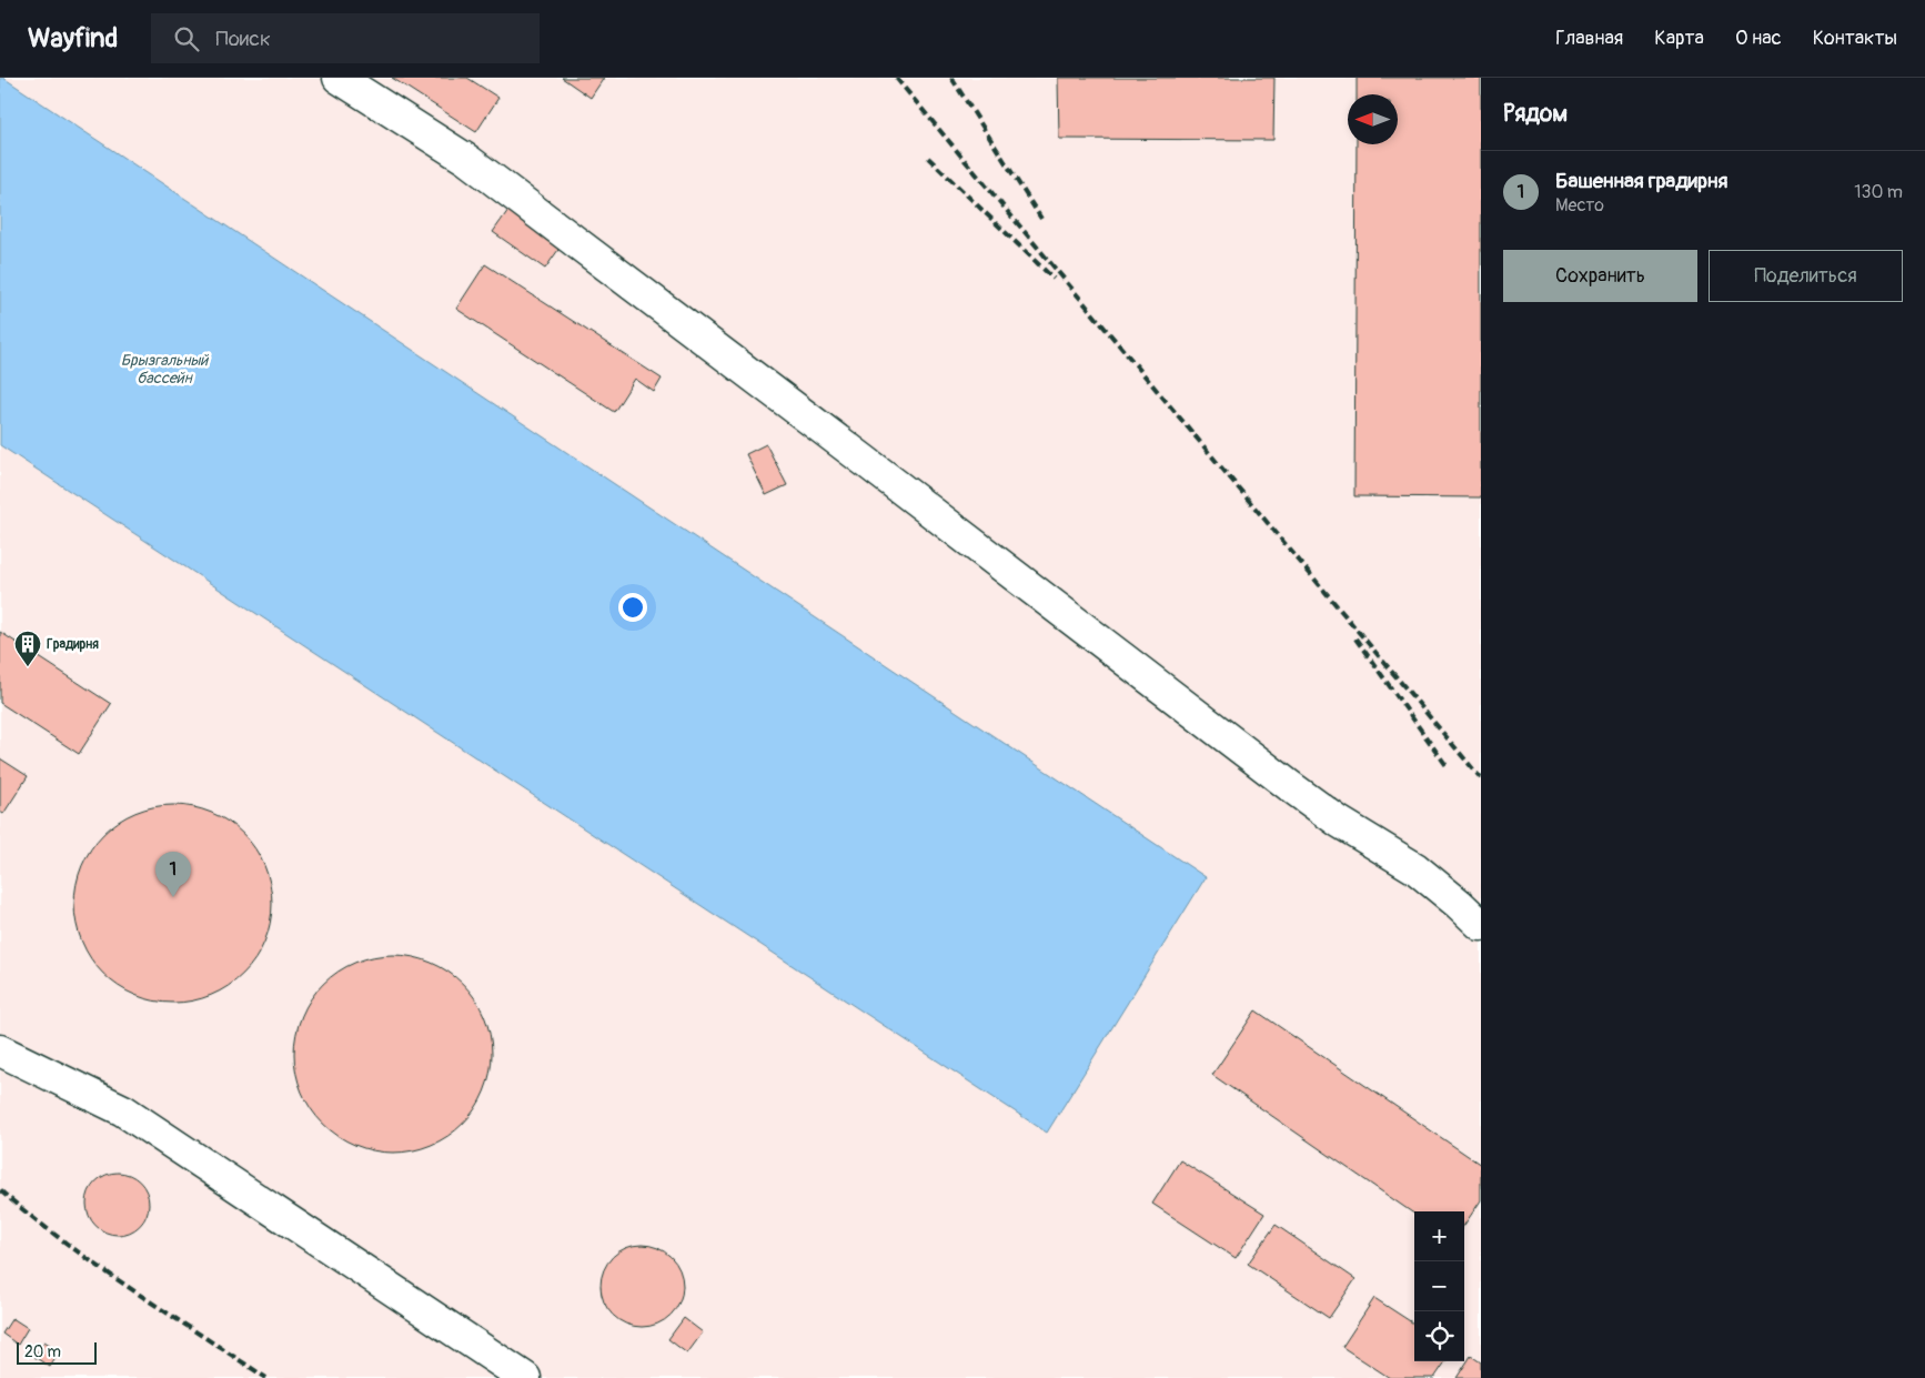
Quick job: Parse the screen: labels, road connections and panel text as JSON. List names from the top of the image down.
{
  "water": ["Брызгальный бассейн"],
  "places": {
    "building": ["Градирня"]
  },
  "scale_bar": "20 m",
  "north": "left",
  "page": {
    "header": "Wayfind",
    "search": "Поиск",
    "nav": [
      "Главная",
      "Карта",
      "О нас",
      "Контакты"
    ],
    "heading": "Рядом",
    "list": [
      {
        "mark": "1",
        "name": "Башенная градирня",
        "note": "Место",
        "value": "130 m"
      }
    ],
    "buttons": ["Сохранить", "Поделиться"],
    "pins": "1",
    "map_buttons": ["+", "−"],
    "scale": "20 m"
  }
}
